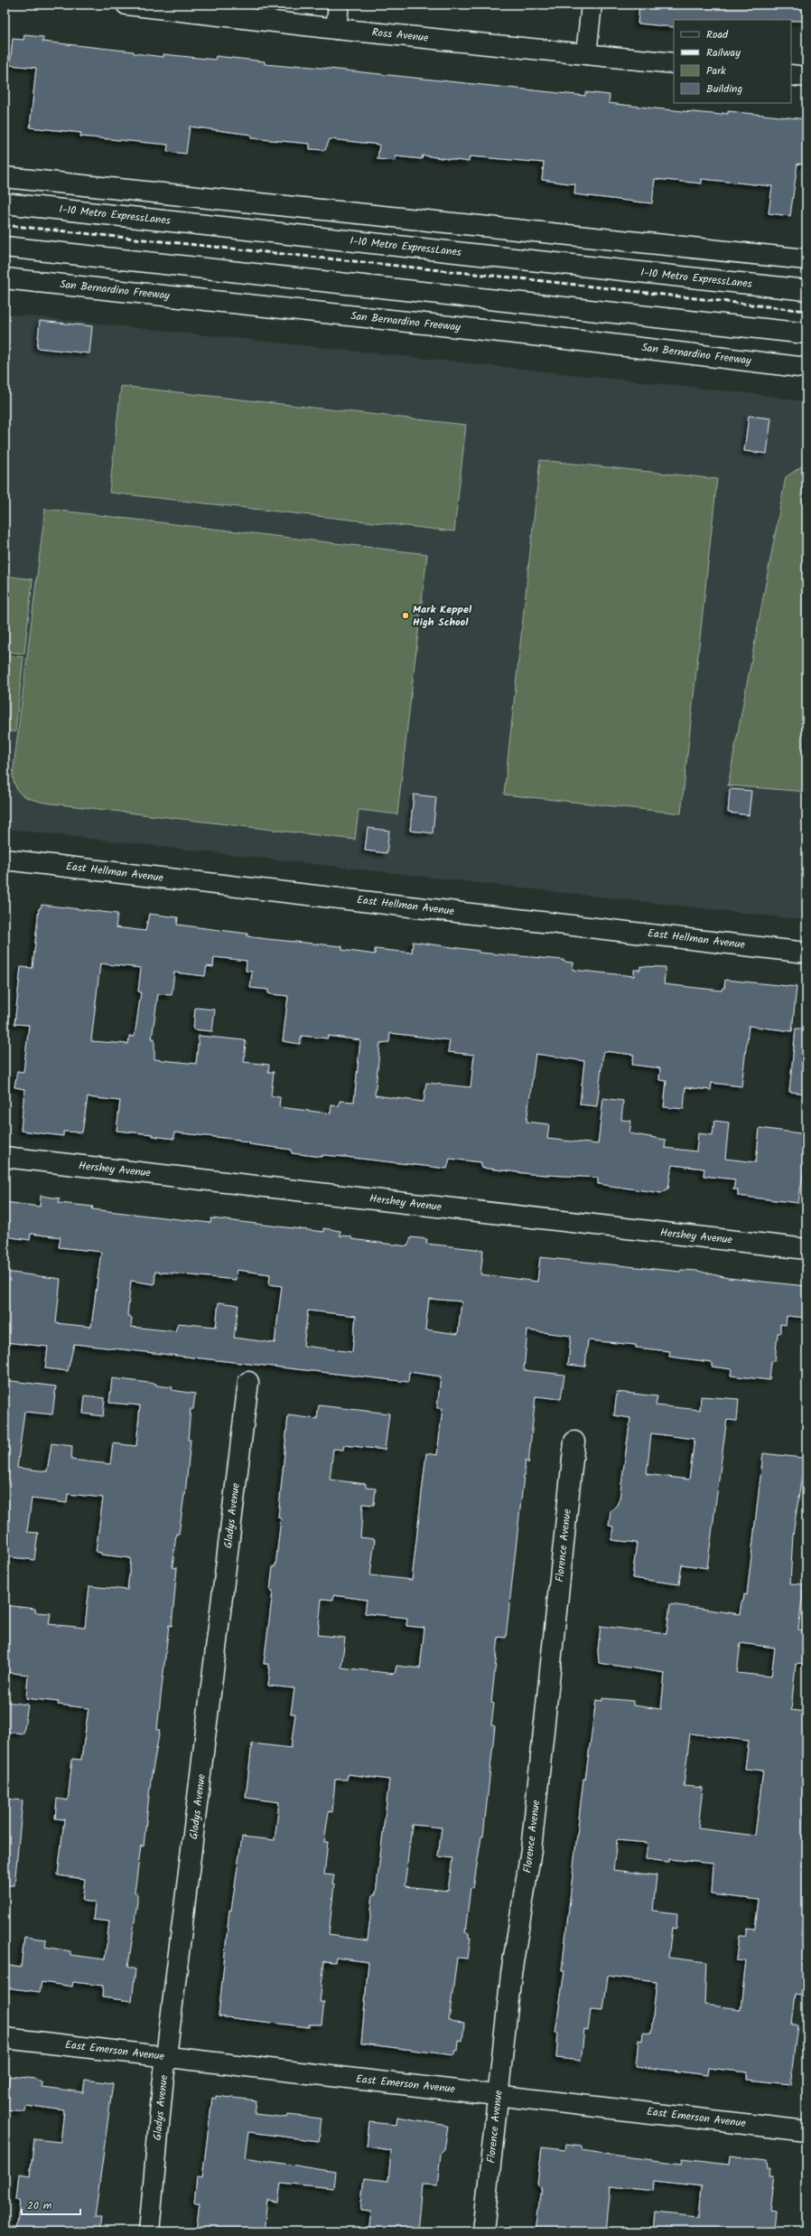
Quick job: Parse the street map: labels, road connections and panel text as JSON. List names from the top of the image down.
{
  "streets": {
    "main road": [
      "Ross Avenue",
      "I-10 Metro ExpressLanes",
      "San Bernardino Freeway",
      "East Hellman Avenue",
      "Hershey Avenue",
      "Gladys Avenue",
      "Florence Avenue",
      "East Emerson Avenue"
    ]
  },
  "crossings": [
    ["Gladys Avenue", "East Emerson Avenue"],
    ["Florence Avenue", "East Emerson Avenue"]
  ],
  "places": ["Mark Keppel High School"],
  "legend": [
    "Road",
    "Railway",
    "Park",
    "Building"
  ],
  "scale_bar": "20 m"
}
